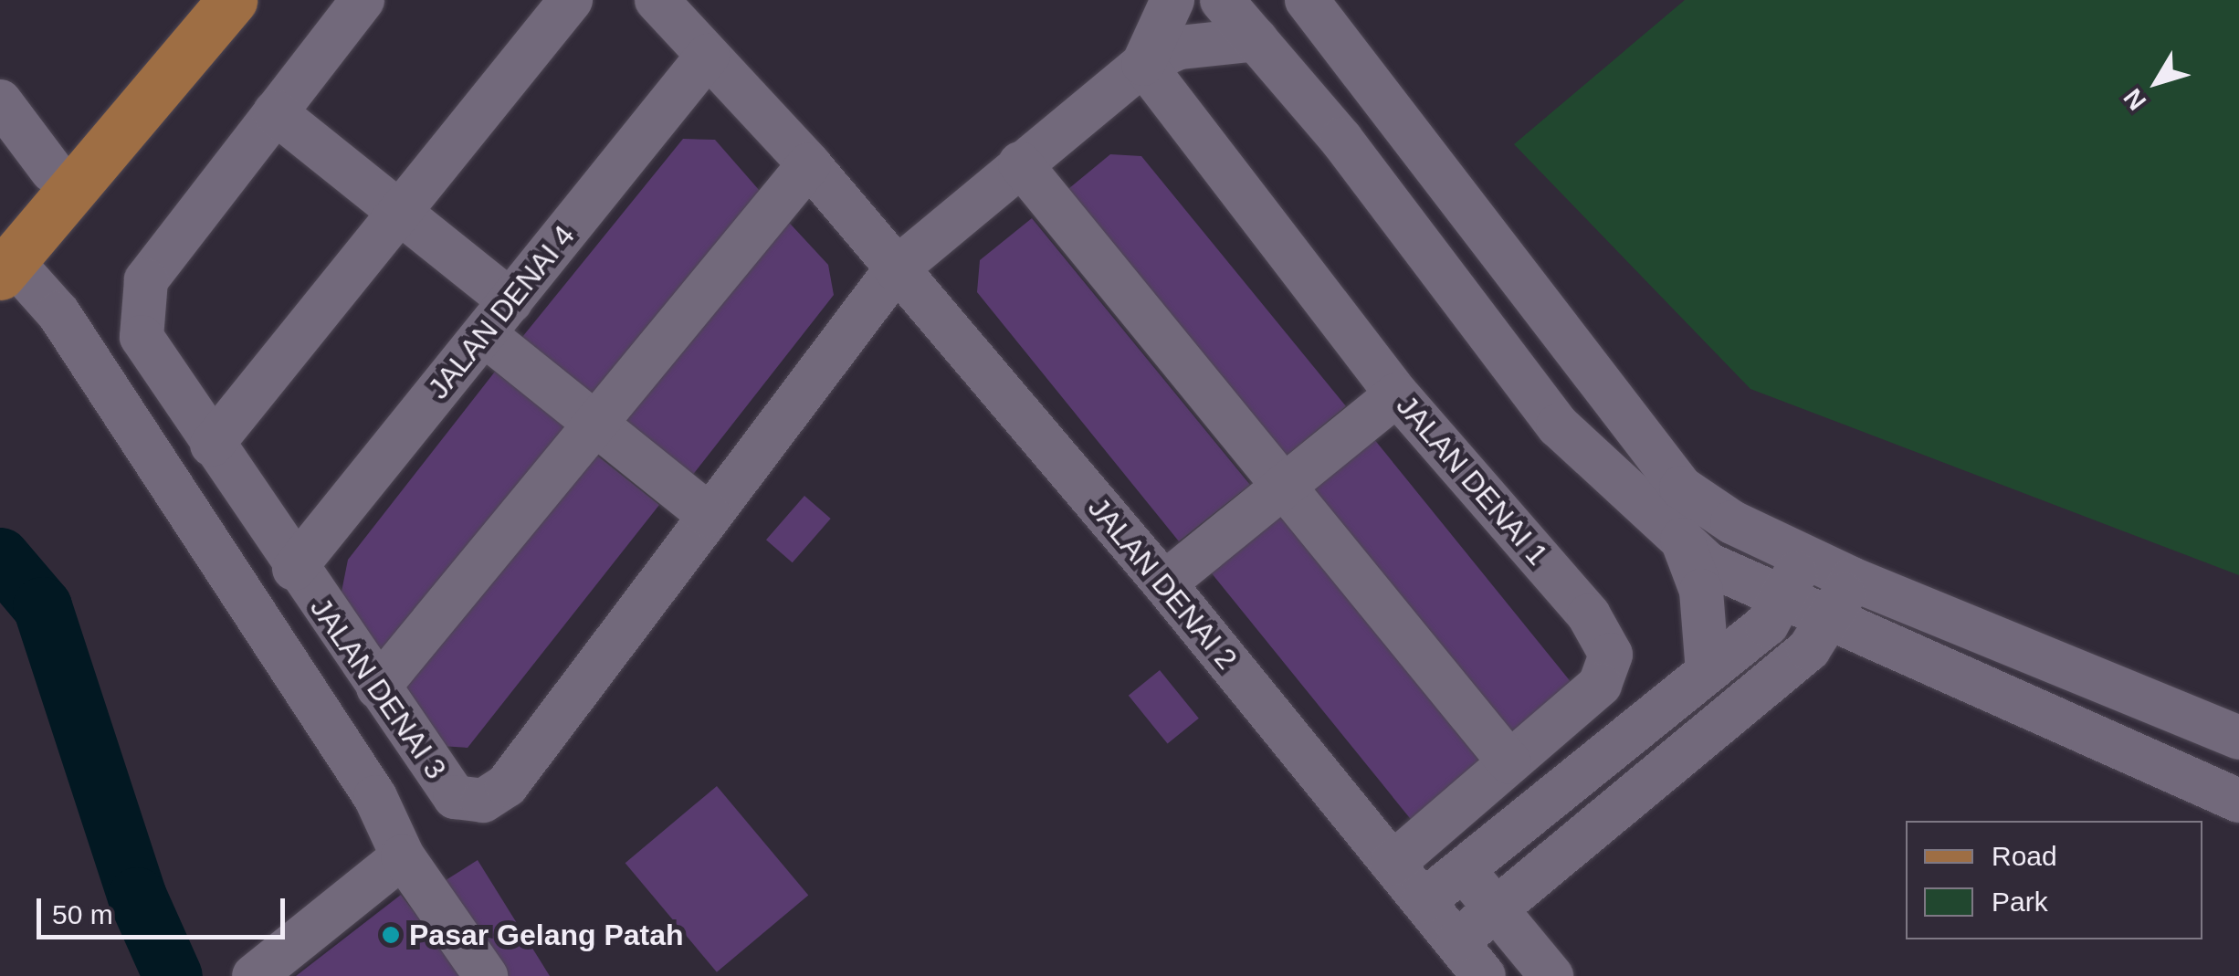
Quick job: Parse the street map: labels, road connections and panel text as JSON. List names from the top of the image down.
{
  "streets": {
    "street": [
      "JALAN DENAI 4",
      "JALAN DENAI 1",
      "JALAN DENAI 2",
      "JALAN DENAI 3"
    ]
  },
  "crossings": [
    ["JALAN DENAI 4", "JALAN DENAI 2"],
    ["JALAN DENAI 4", "JALAN DENAI 3"],
    ["JALAN DENAI 1", "JALAN DENAI 2"],
    ["JALAN DENAI 1", "JALAN DENAI 3"],
    ["JALAN DENAI 2", "JALAN DENAI 3"]
  ],
  "places": ["Pasar Gelang Patah"],
  "legend": ["Road", "Park"],
  "scale_bar": "50 m",
  "north": "bottom left"
}
